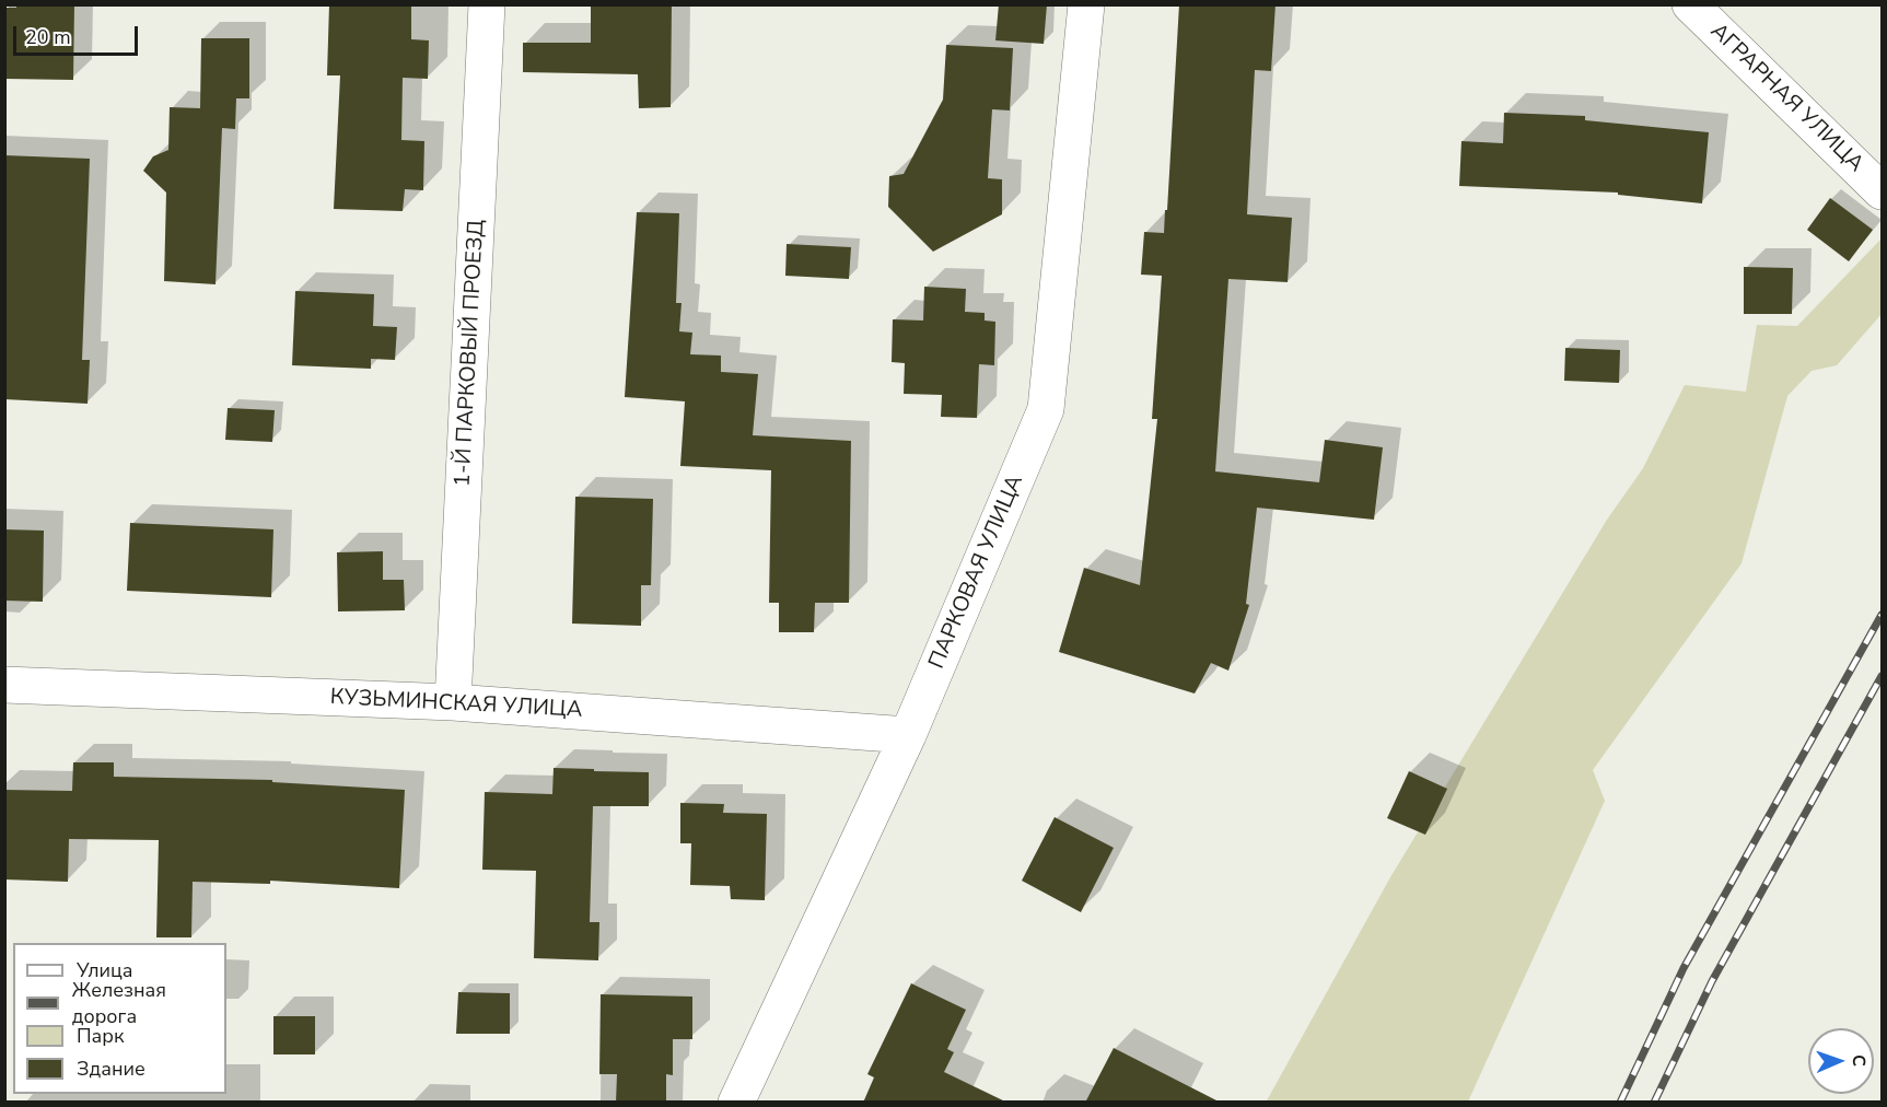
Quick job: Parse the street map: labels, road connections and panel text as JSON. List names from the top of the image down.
{
  "streets": {
    "street": [
      "АГРАРНАЯ УЛИЦА",
      "1-Й ПАРКОВЫЙ ПРОЕЗД",
      "ПАРКОВАЯ УЛИЦА",
      "КУЗЬМИНСКАЯ УЛИЦА"
    ]
  },
  "crossings": [
    ["1-Й ПАРКОВЫЙ ПРОЕЗД", "КУЗЬМИНСКАЯ УЛИЦА"],
    ["ПАРКОВАЯ УЛИЦА", "КУЗЬМИНСКАЯ УЛИЦА"]
  ],
  "legend": [
    "Улица",
    "Железная дорога",
    "Парк",
    "Здание"
  ],
  "scale_bar": "20 m",
  "north": "right"
}
